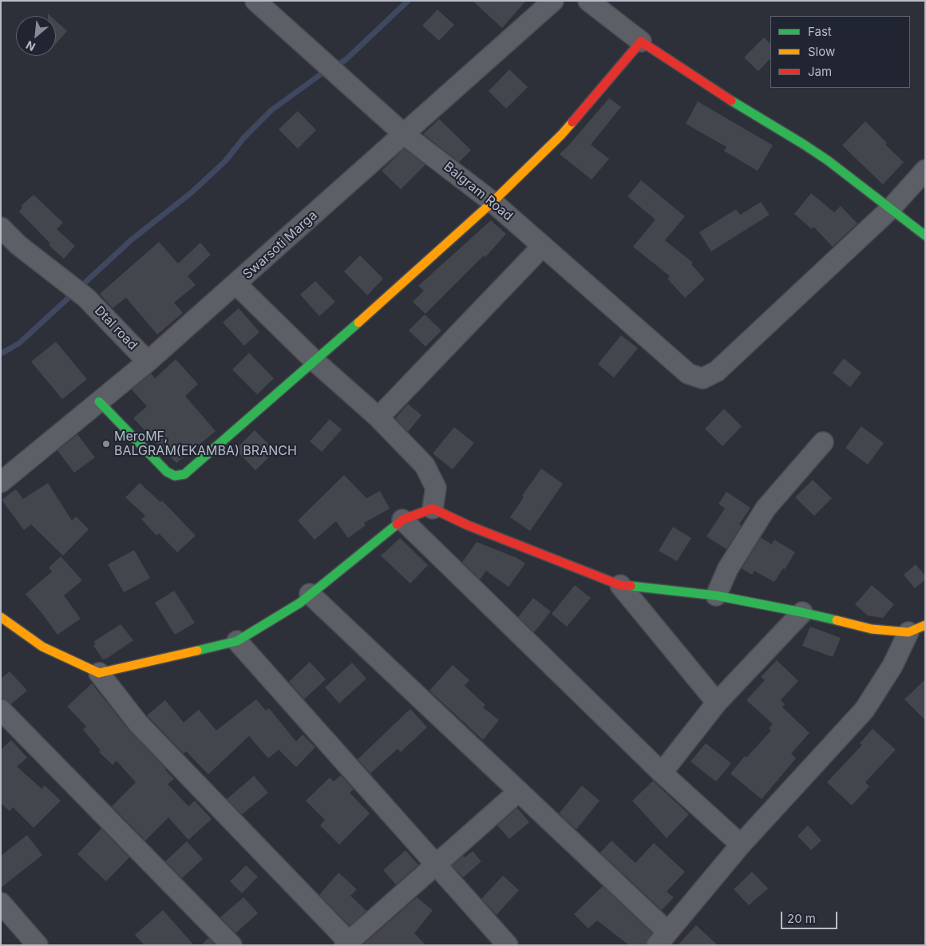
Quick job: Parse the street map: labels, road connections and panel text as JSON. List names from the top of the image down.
{
  "streets": {
    "street": ["Balgram Road", "Swarsoti Marga", "Dtal road"]
  },
  "crossings": [
    ["Balgram Road", "Swarsoti Marga"],
    ["Swarsoti Marga", "Dtal road"]
  ],
  "places": ["MeroMF, BALGRAM(EKAMBA) BRANCH"],
  "legend": ["Fast", "Slow", "Jam"],
  "scale_bar": "20 m",
  "north": "bottom left"
}
